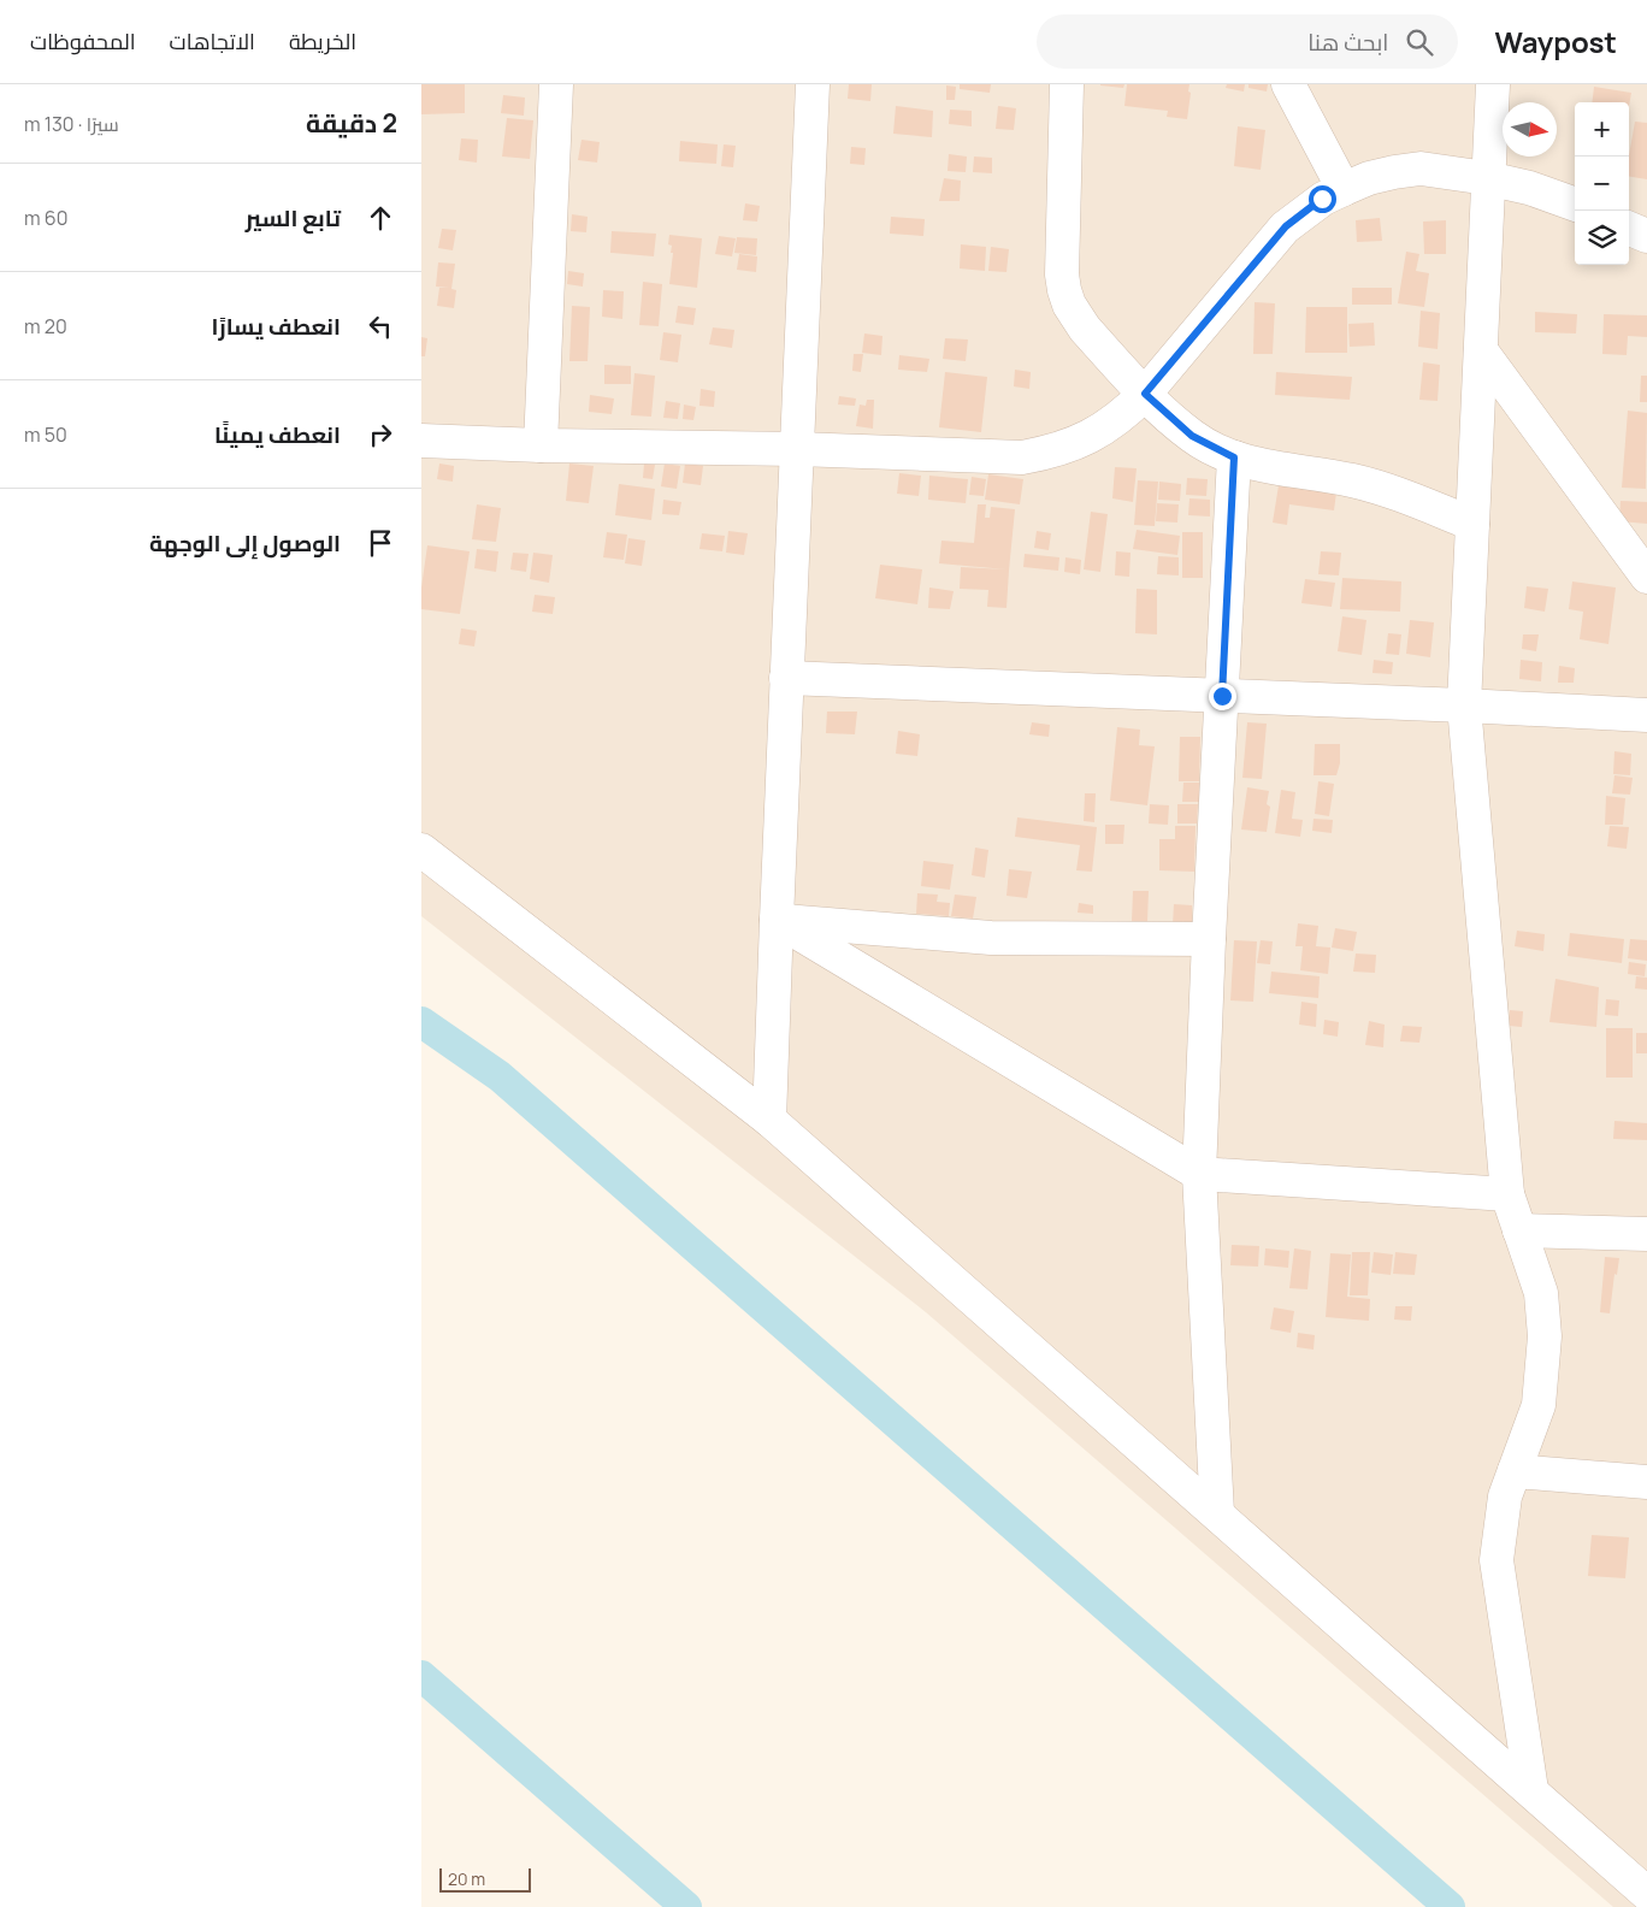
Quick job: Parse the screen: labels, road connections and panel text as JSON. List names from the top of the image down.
{
  "scale_bar": "20 m",
  "north": "right",
  "page": {
    "header": "Waypost",
    "search": "ابحث هنا",
    "nav": ["الخريطة", "الاتجاهات", "المحفوظات"],
    "heading": ["2 دقيقة", "سيرًا · 130 m"],
    "map_buttons": ["+", "−"],
    "list": [
      ["تابع السير", "60 m"],
      ["انعطف يسارًا", "20 m"],
      ["انعطف يمينًا", "50 m"],
      "الوصول إلى الوجهة"
    ],
    "scale": "20 m"
  }
}
